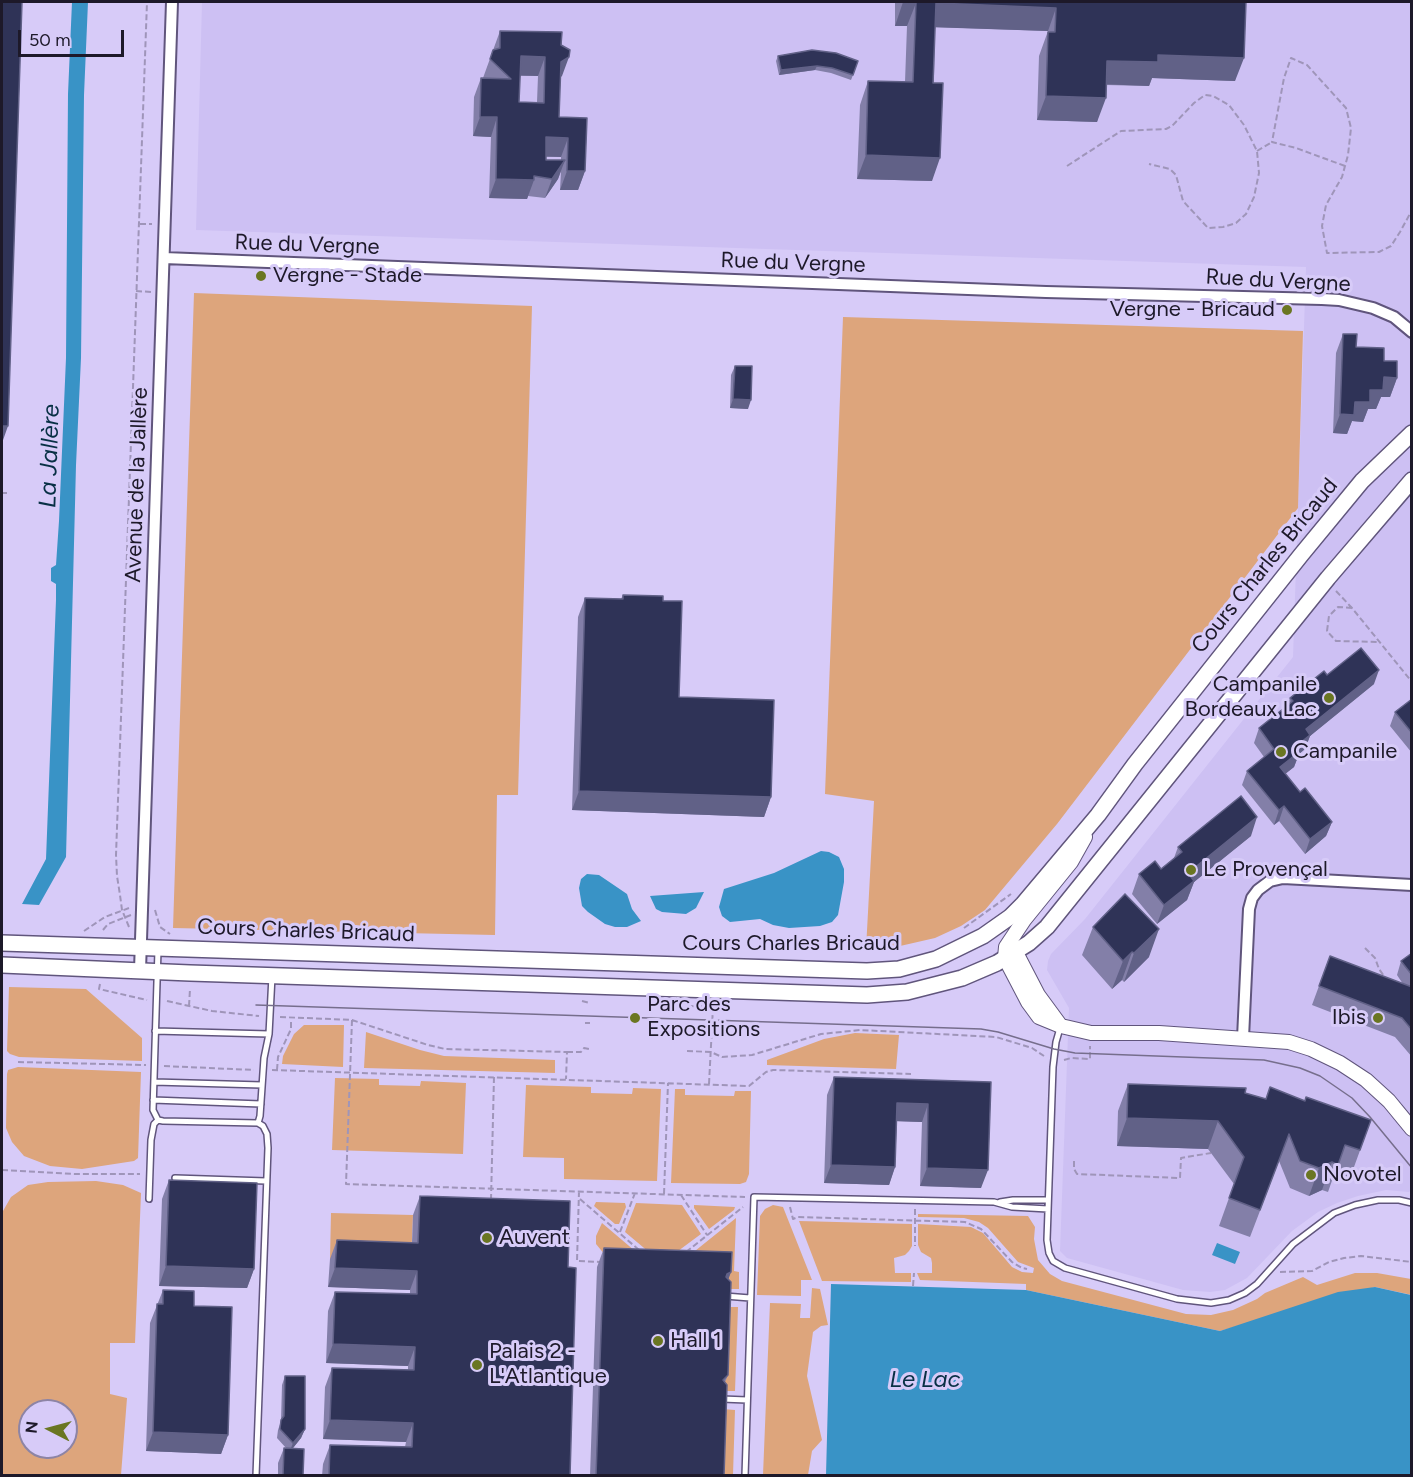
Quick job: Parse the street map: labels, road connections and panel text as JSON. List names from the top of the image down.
{
  "streets": {
    "main road": ["Cours Charles Bricaud"],
    "street": ["Rue du Vergne", "Avenue de la Jallère"]
  },
  "crossings": [
    ["Rue du Vergne", "Avenue de la Jallère"],
    ["Avenue de la Jallère", "Cours Charles Bricaud"]
  ],
  "water": ["La Jallère", "Le Lac"],
  "places": [
    "Vergne - Stade",
    "Vergne - Bricaud",
    "Campanile Bordeaux Lac",
    "Campanile",
    "Le Provençal",
    "Parc des Expositions",
    "Ibis",
    "Novotel",
    "Auvent",
    "Hall 1",
    "Palais 2 - L'Atlantique"
  ],
  "scale_bar": "50 m",
  "north": "left"
}
